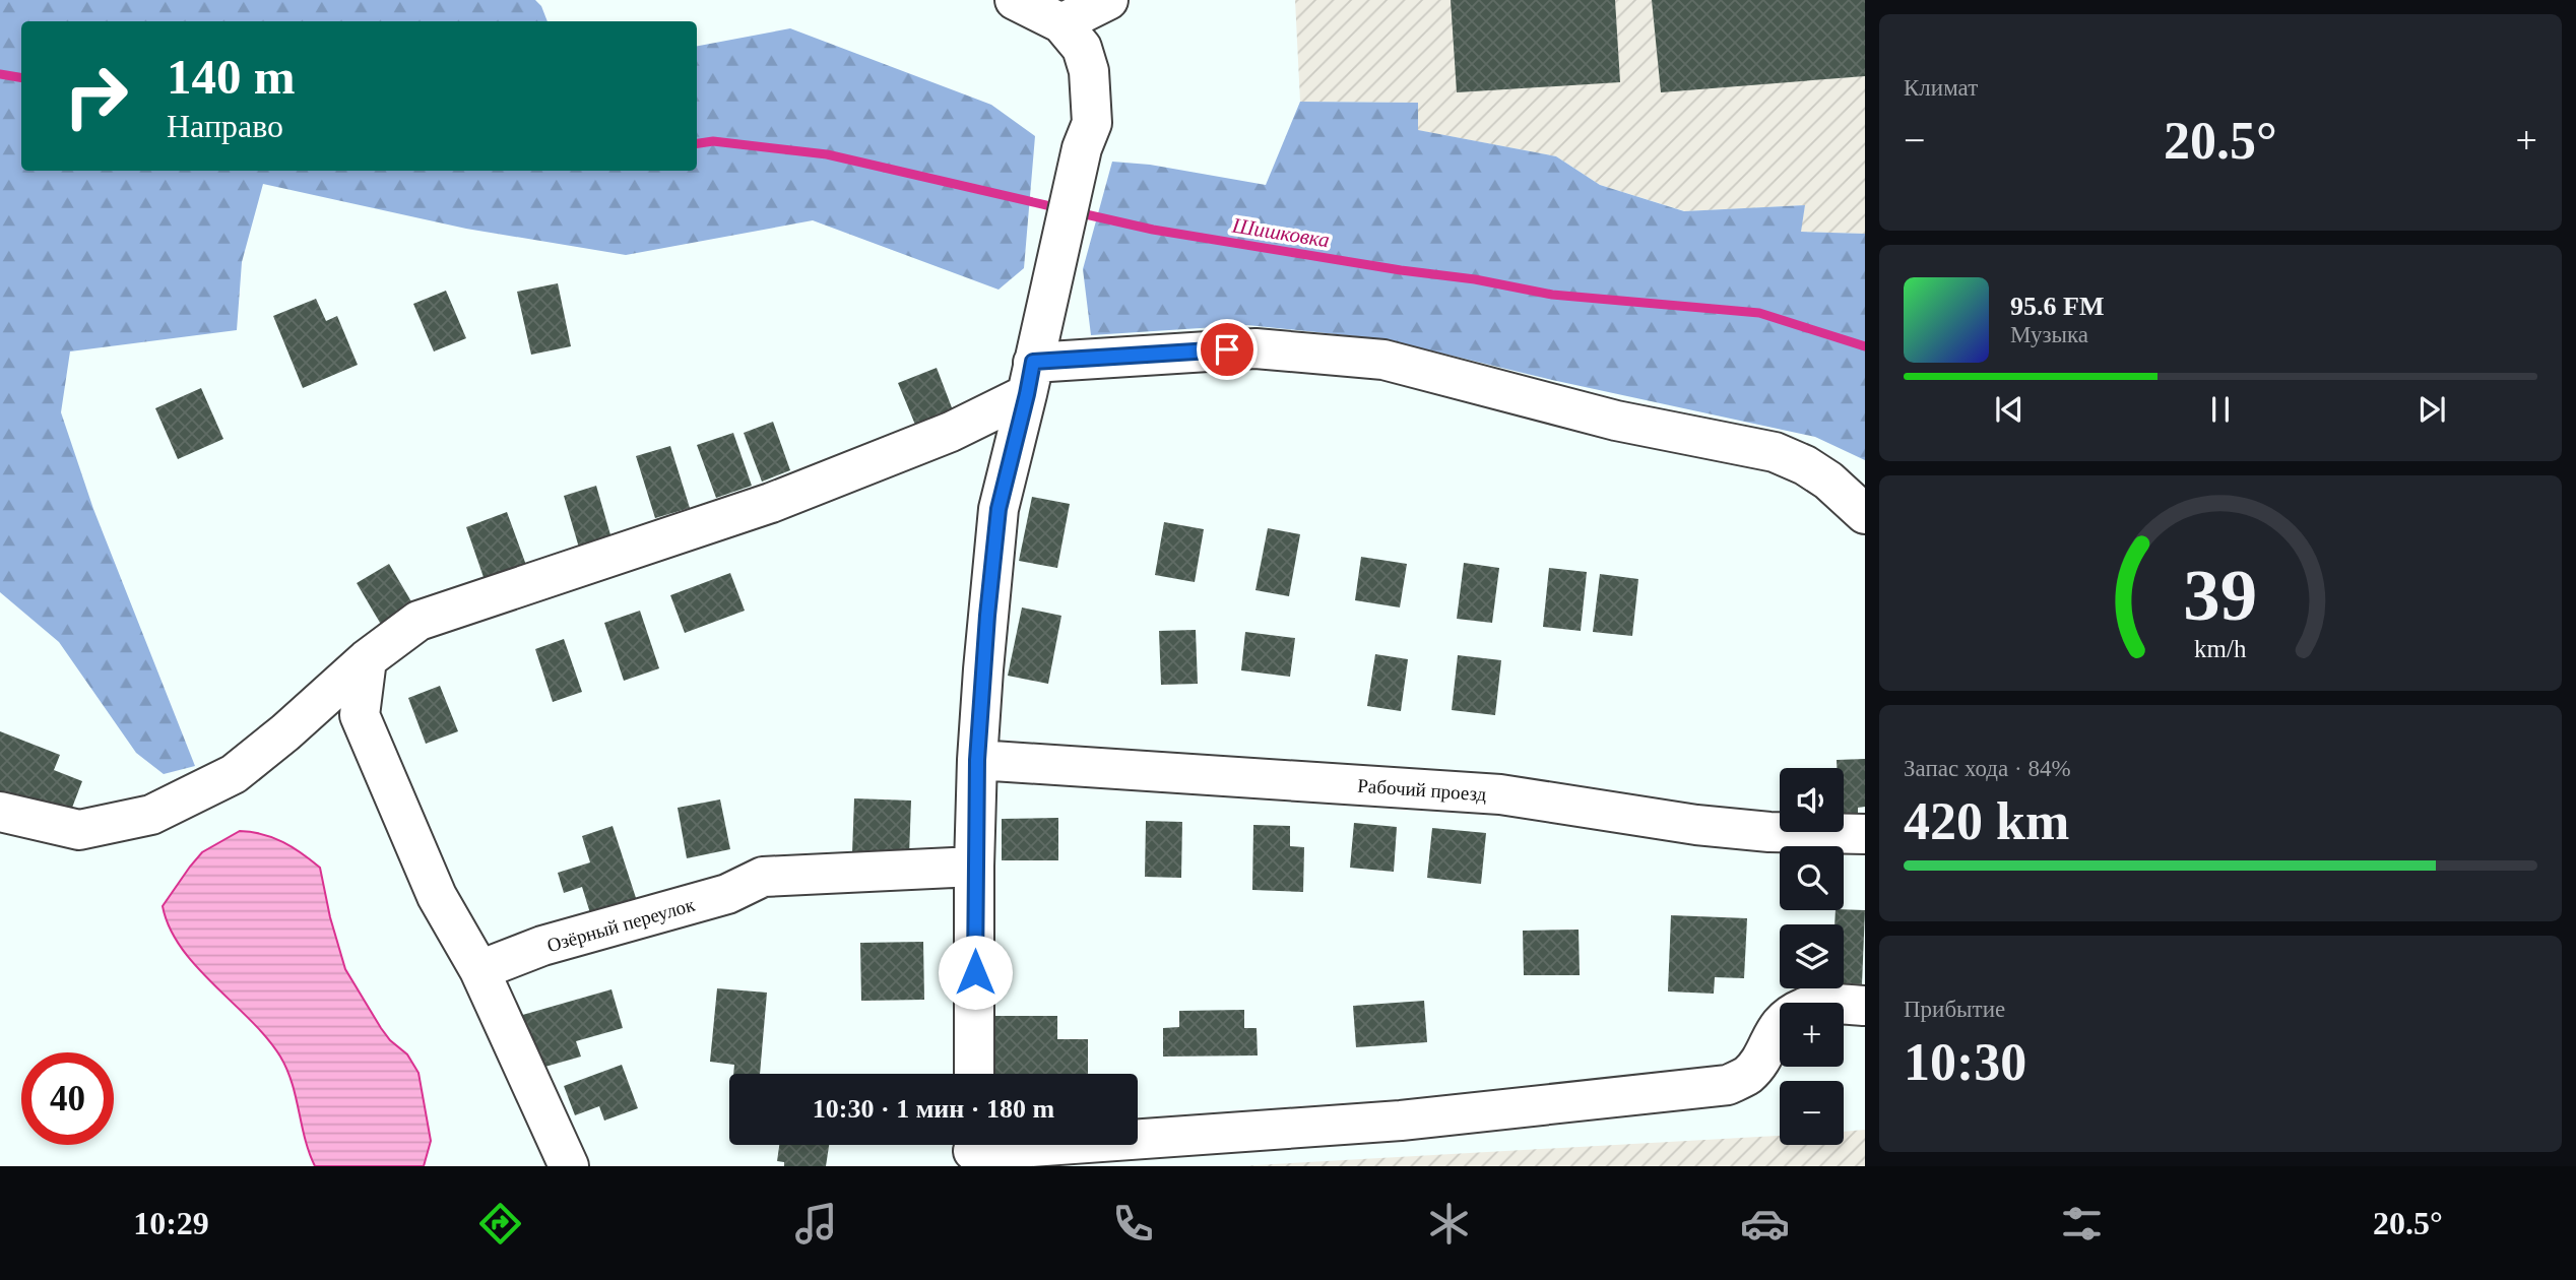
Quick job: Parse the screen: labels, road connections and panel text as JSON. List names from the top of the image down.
{
  "streets": {
    "street": ["Рабочий проезд", "Озёрный переулок"]
  },
  "water": ["Шишковка"],
  "page": {
    "tile": [
      "Климат",
      ["Запас хода · 84%", "420 km"],
      ["Прибытие", "10:30"]
    ],
    "turn": ["140 m", "Направо"],
    "heat": ["−", "20.5°", "+"],
    "song": ["95.6 FM", "Музыка"],
    "map_buttons": ["+", "−"],
    "limit": "40",
    "trip": "10:30 · 1 мин · 180 m",
    "tabs": ["10:29", "20.5°"],
    "gauge": ["39", "km/h"]
  }
}
